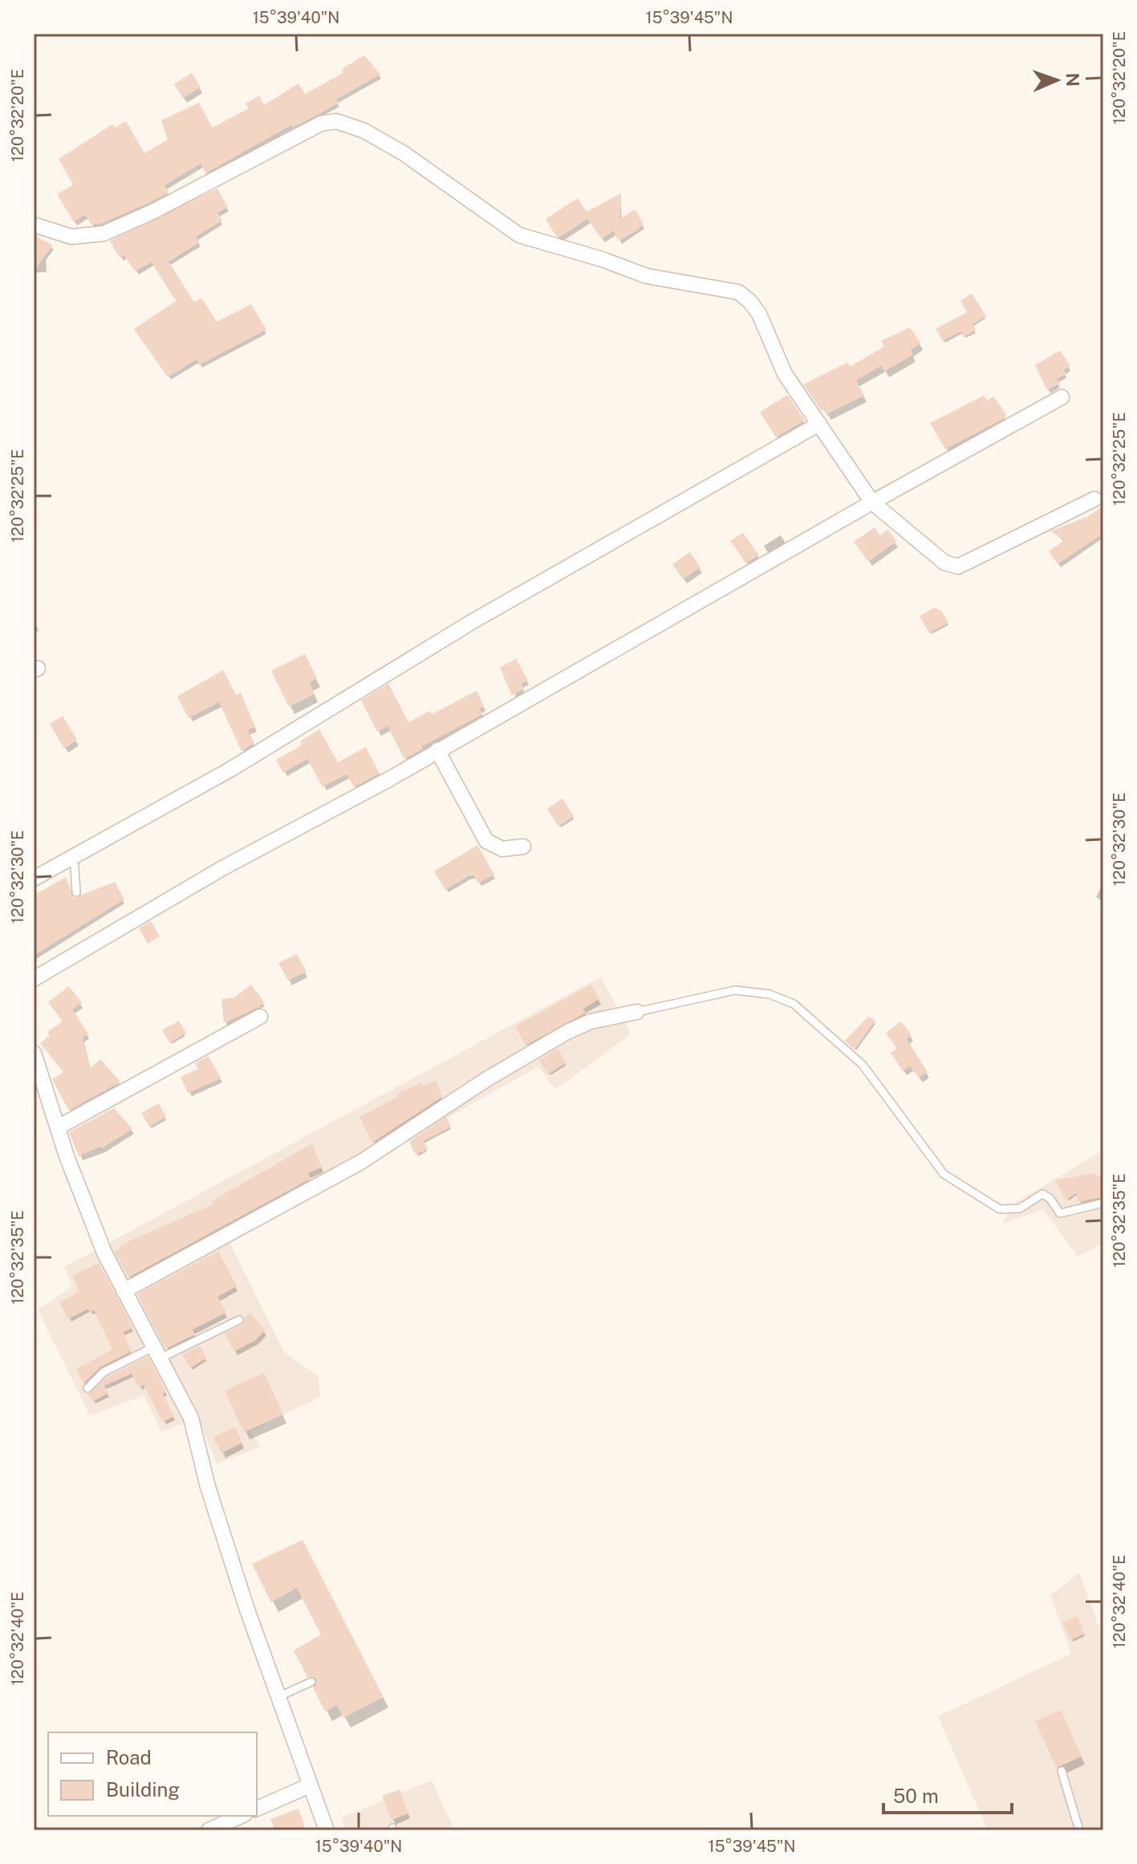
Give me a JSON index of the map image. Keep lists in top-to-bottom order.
{
  "legend": ["Road", "Building"],
  "scale_bar": "50 m",
  "north": "right",
  "coordinates": [
    "15°39'40\"N",
    "15°39'45\"N",
    "120°32'20\"E",
    "120°32'25\"E",
    "120°32'30\"E",
    "120°32'35\"E",
    "120°32'40\"E"
  ]
}
